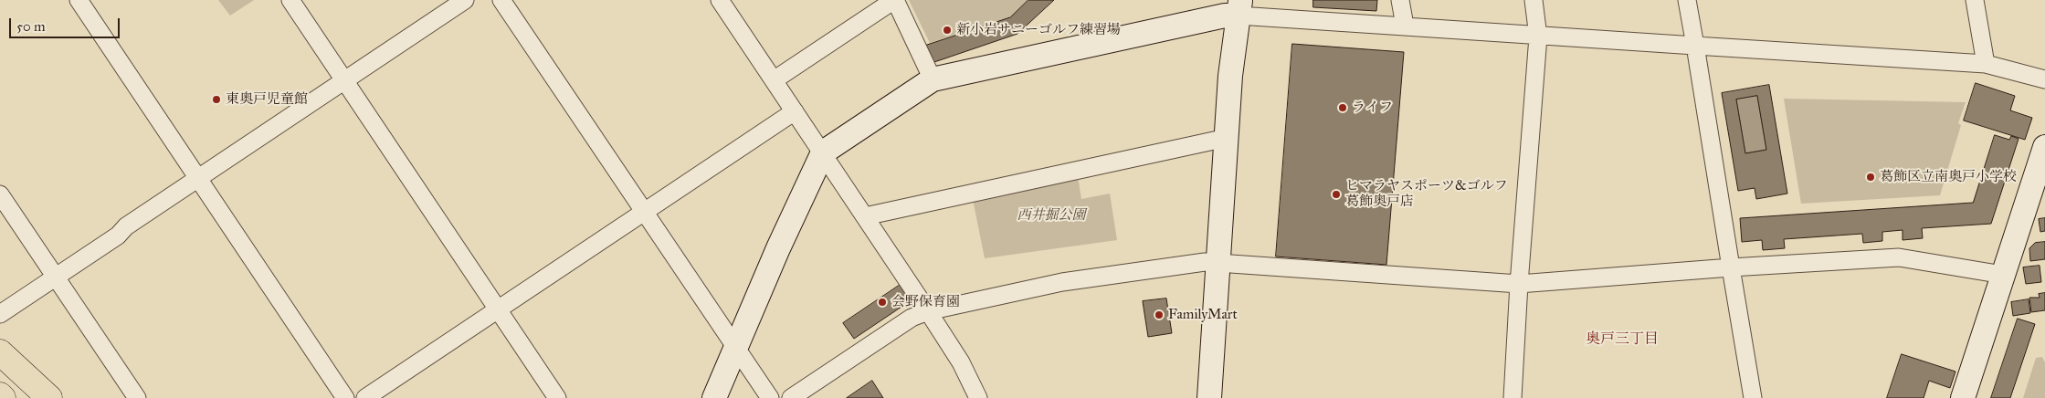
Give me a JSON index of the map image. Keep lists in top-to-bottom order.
{
  "districts": ["奥戸三丁目"],
  "parks": ["西井掘公園"],
  "places": [
    "新小岩サニーゴルフ練習場",
    "東奥戸児童館",
    "ライフ",
    "葛飾区立南奥戸小学校",
    "ヒマラヤスポーツ&ゴルフ 葛飾奥戸店",
    "会野保育園",
    "FamilyMart"
  ],
  "scale_bar": "50 m"
}
